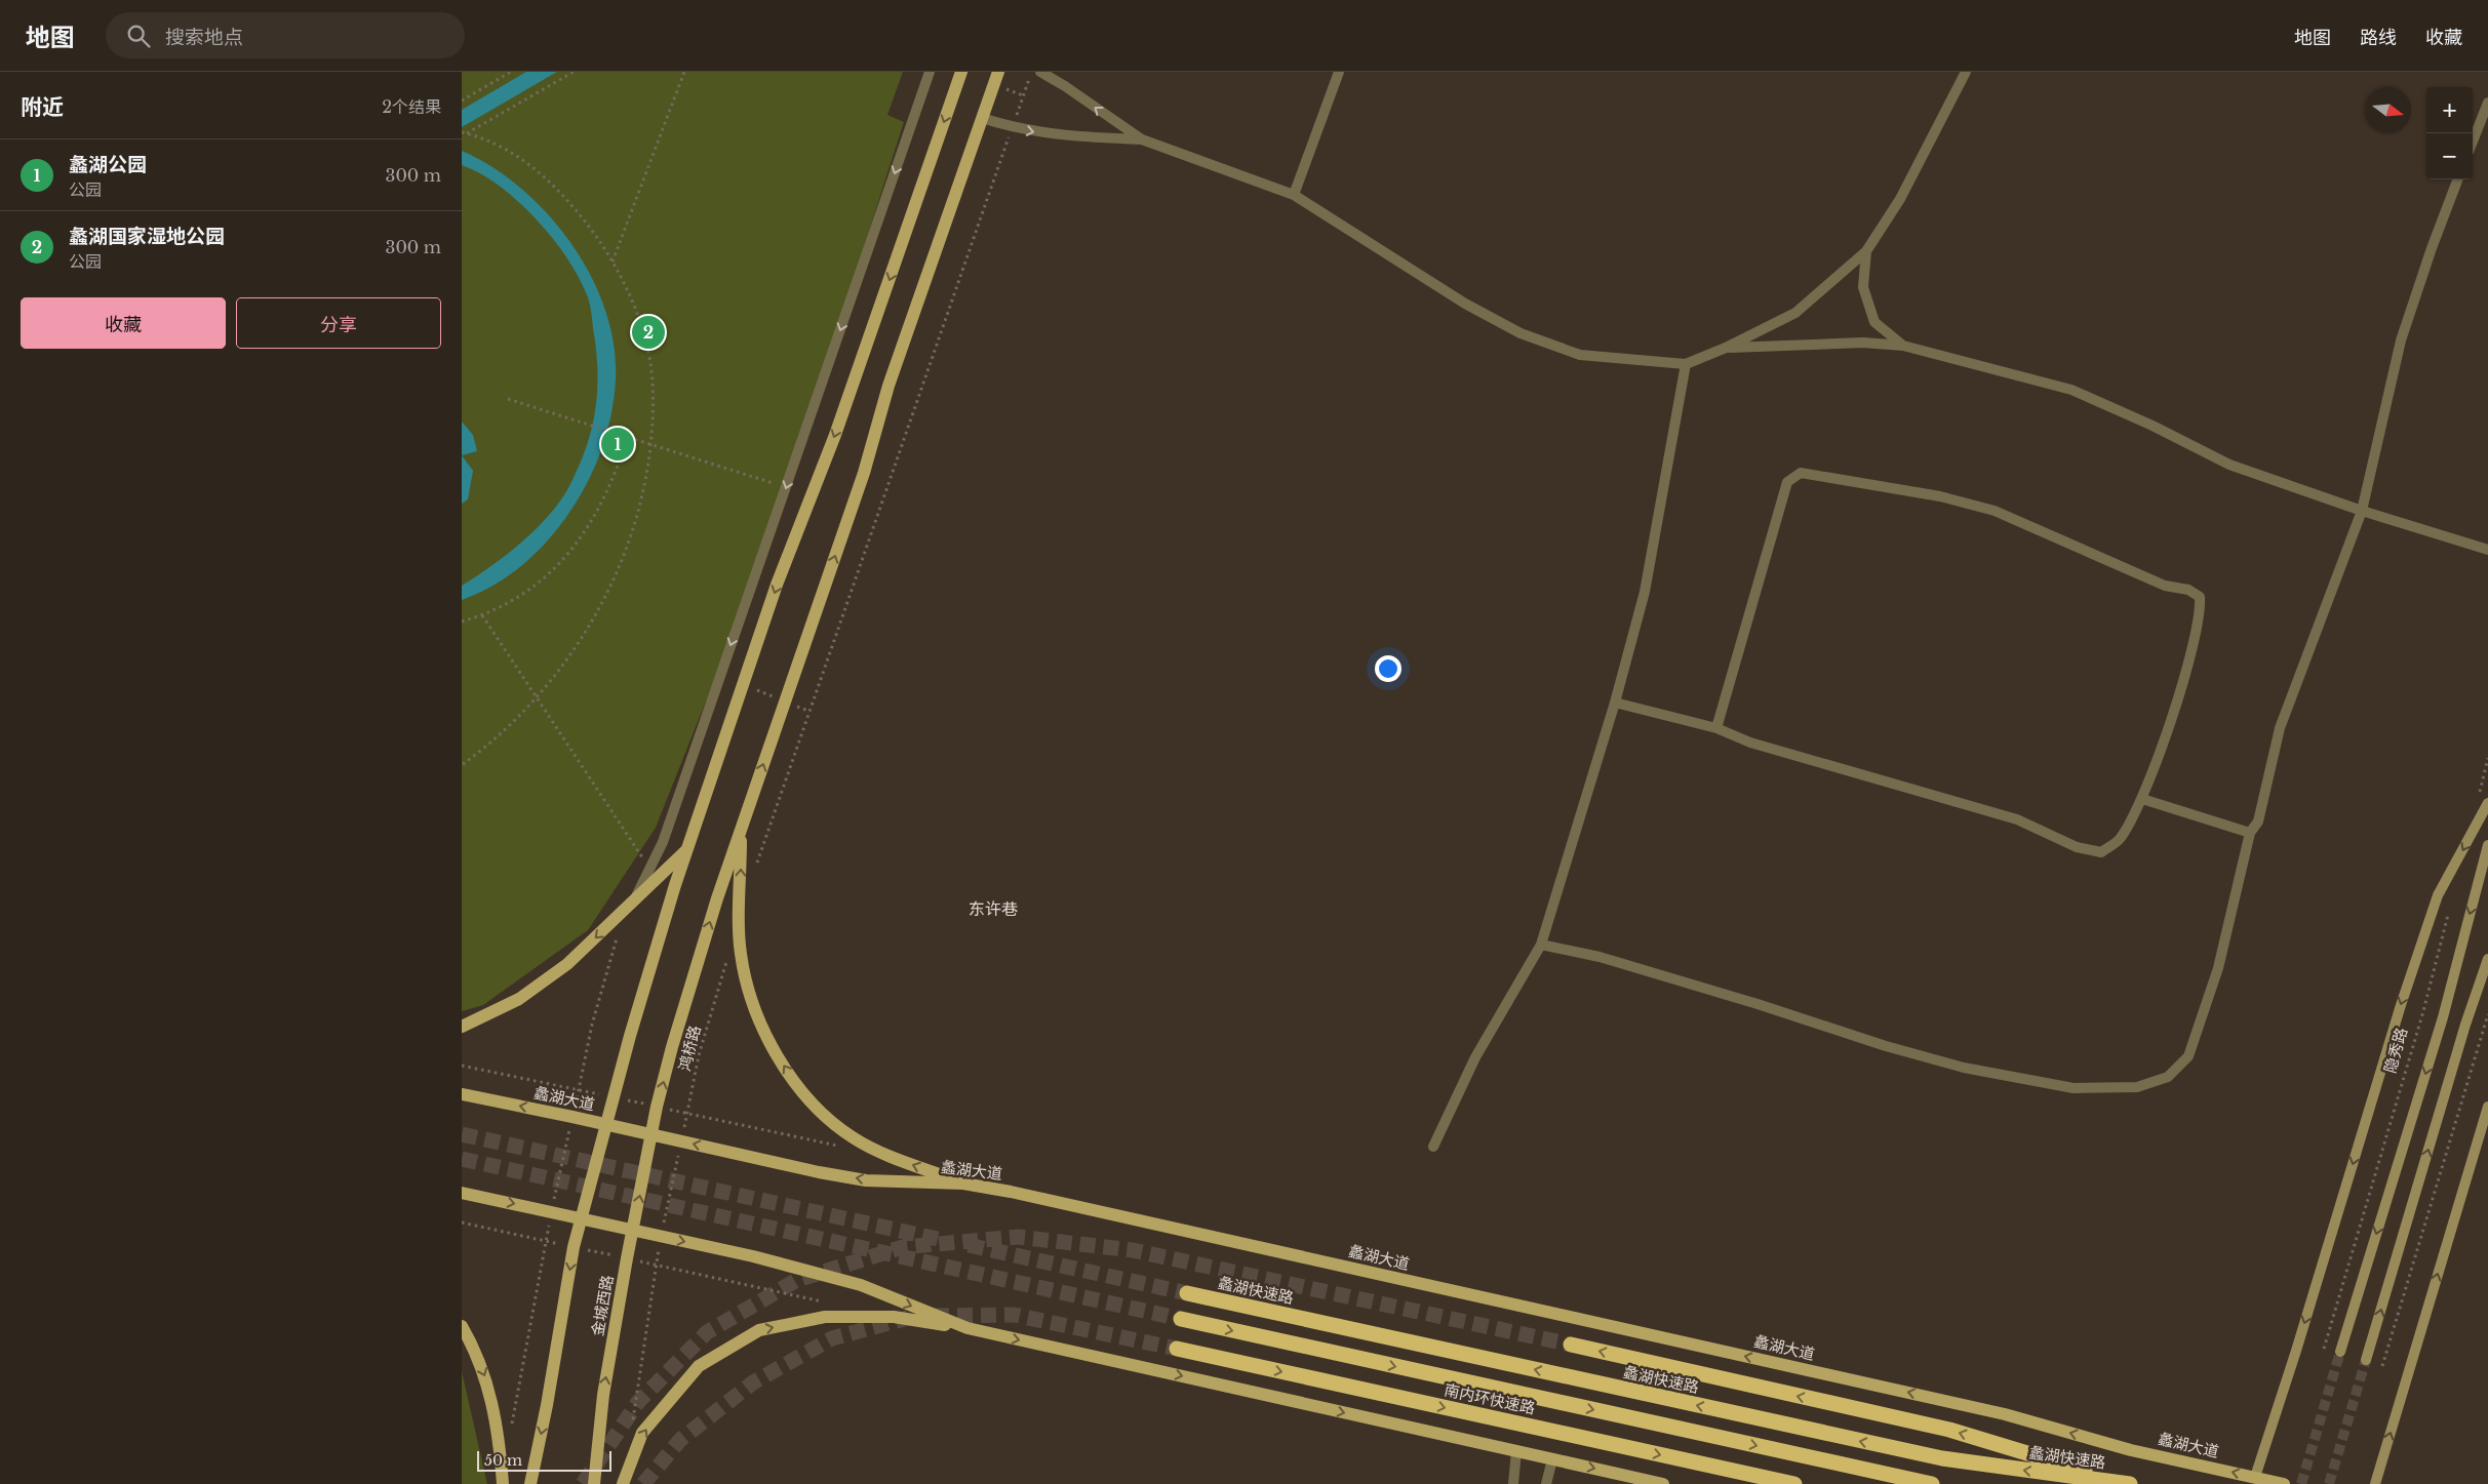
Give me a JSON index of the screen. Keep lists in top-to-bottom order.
{
  "streets": {
    "highway": ["蠡湖快速路", "南内环快速路"],
    "main road": ["蠡湖大道", "金城西路"],
    "path": ["鸿桥路", "隐秀路"]
  },
  "crossings": [
    ["鸿桥路", "蠡湖大道"],
    ["蠡湖大道", "金城西路"]
  ],
  "one_way": ["蠡湖大道"],
  "districts": ["东许巷"],
  "scale_bar": "50 m",
  "north": "right",
  "page": {
    "header": "地图",
    "search": "搜索地点",
    "nav": ["地图", "路线", "收藏"],
    "heading": ["附近", "2个结果"],
    "map_buttons": ["+", "−"],
    "list": [
      {
        "mark": "1",
        "name": "蠡湖公园",
        "note": "公园",
        "value": "300 m"
      },
      {
        "mark": "2",
        "name": "蠡湖国家湿地公园",
        "note": "公园",
        "value": "300 m"
      }
    ],
    "buttons": ["收藏", "分享"],
    "pins": ["2", "1"],
    "scale": "50 m"
  }
}
